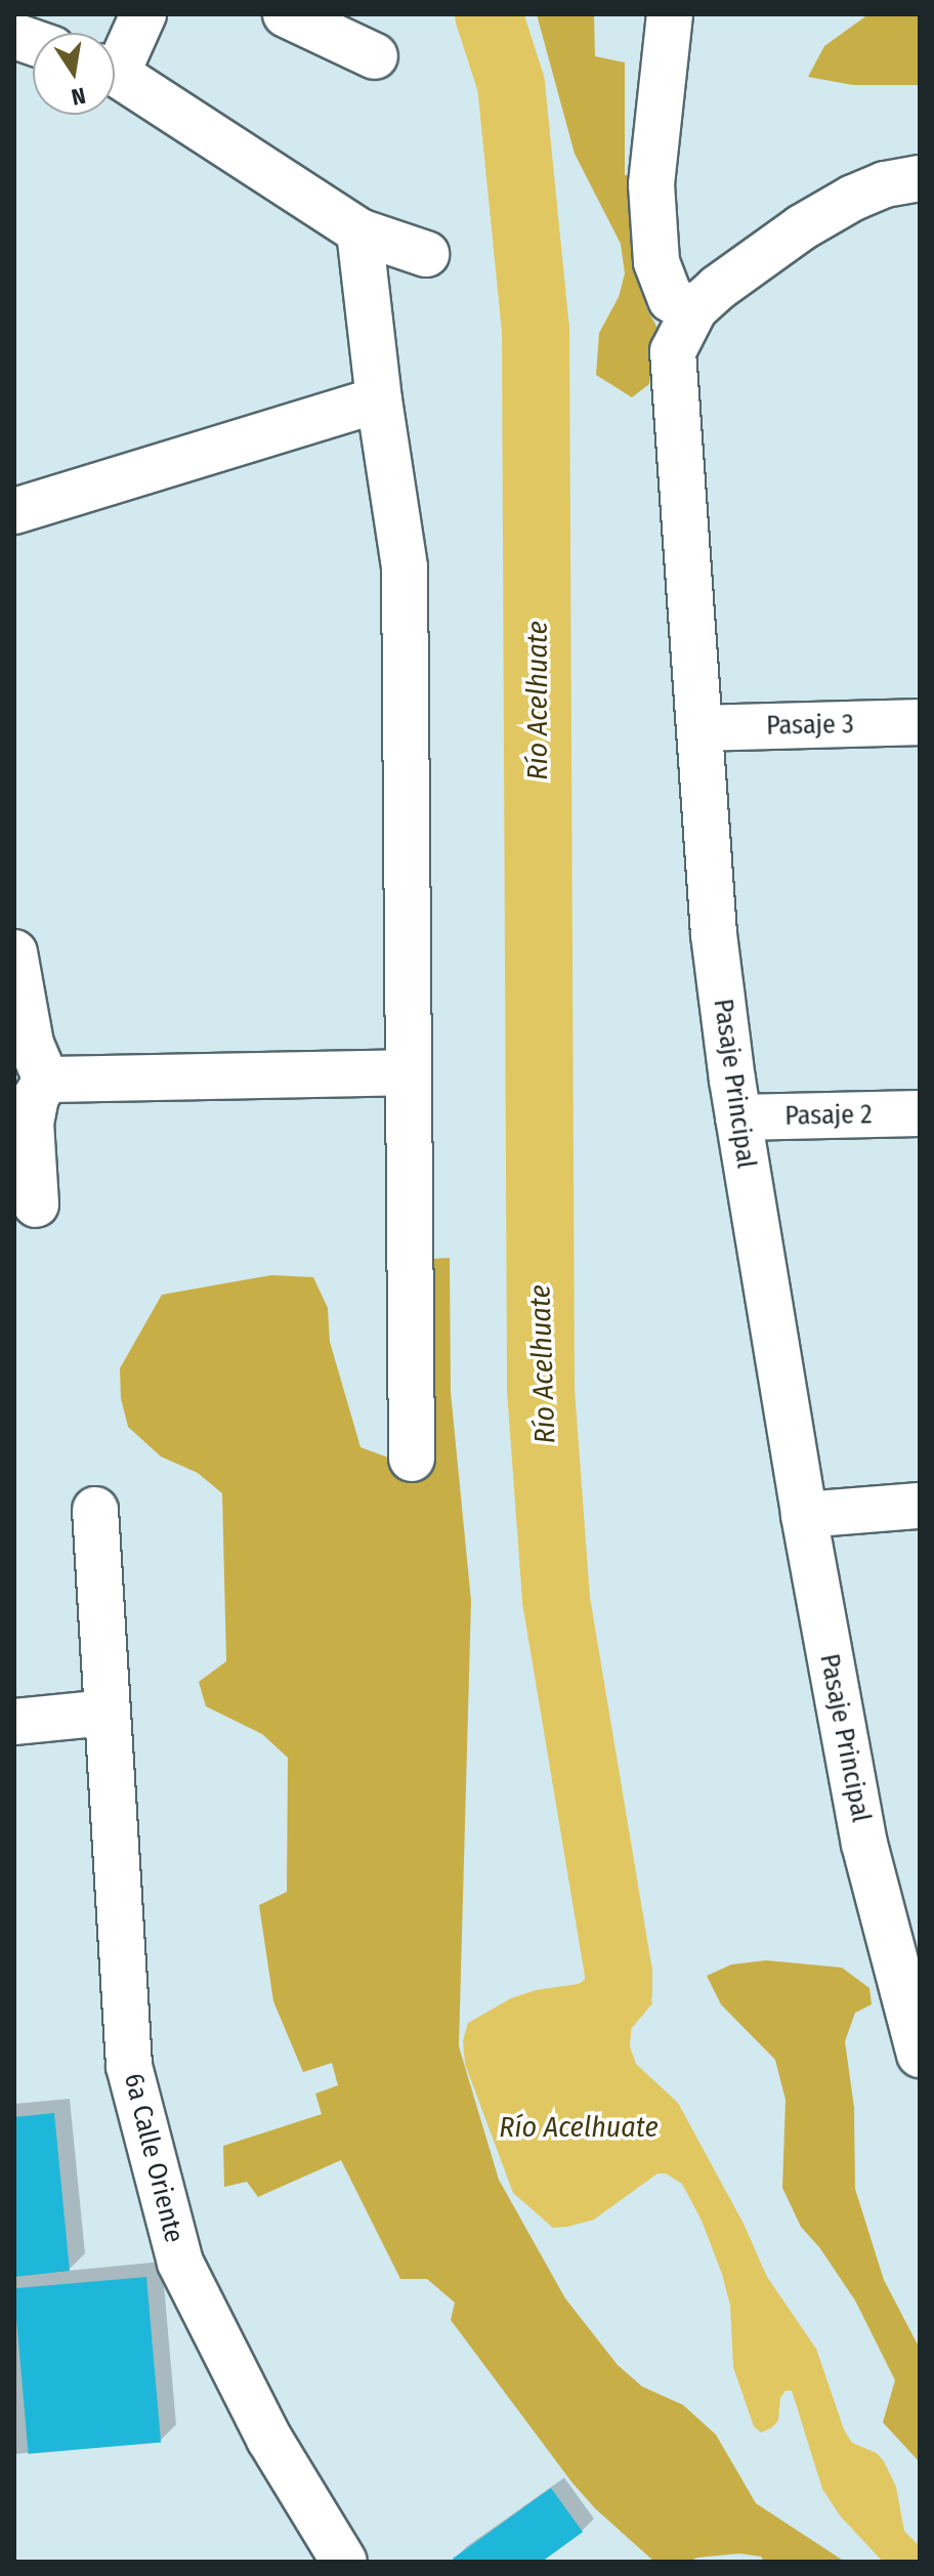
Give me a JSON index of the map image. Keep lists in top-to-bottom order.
{
  "streets": {
    "street": [
      "Pasaje 3",
      "Pasaje Principal",
      "Pasaje 2",
      "6a Calle Oriente"
    ]
  },
  "crossings": [
    ["Pasaje 3", "Pasaje Principal"],
    ["Pasaje Principal", "Pasaje 2"]
  ],
  "water": ["Río Acelhuate"],
  "north": "bottom"
}
